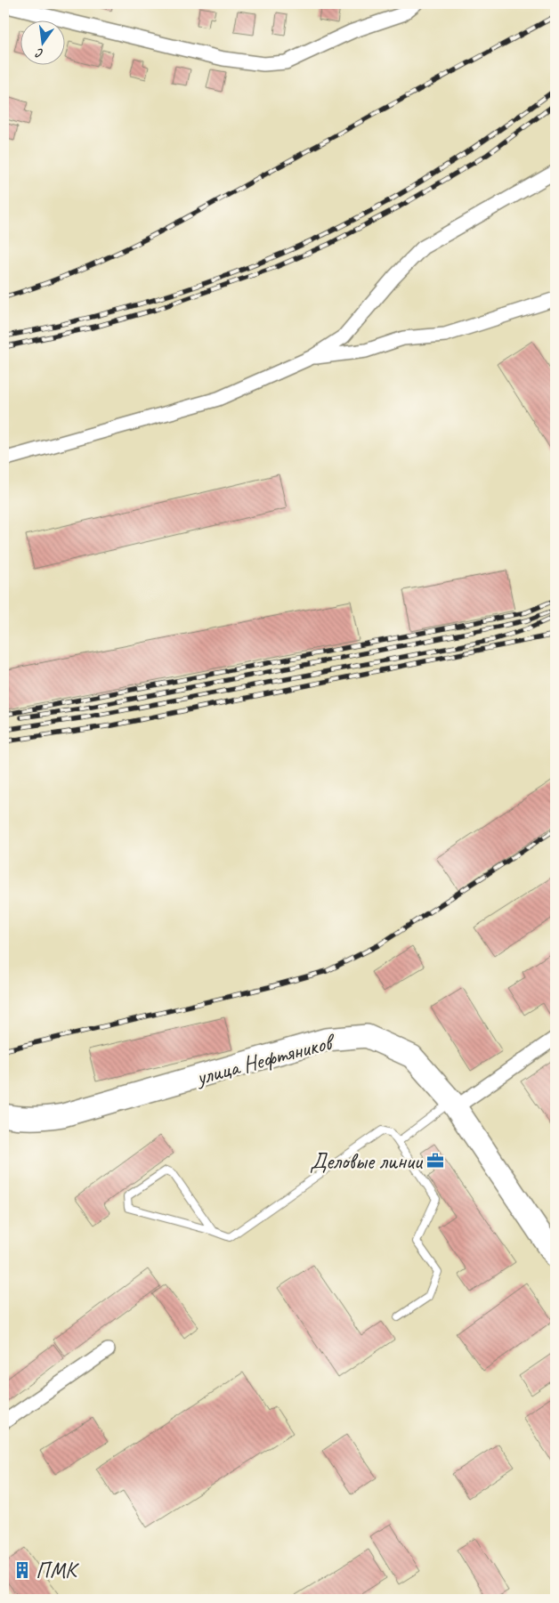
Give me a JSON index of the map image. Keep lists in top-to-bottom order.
{
  "streets": {
    "main road": ["улица Нефтяников"]
  },
  "places": {
    "office": ["Деловые линии"],
    "building": ["ПМК"]
  },
  "north": "bottom"
}
